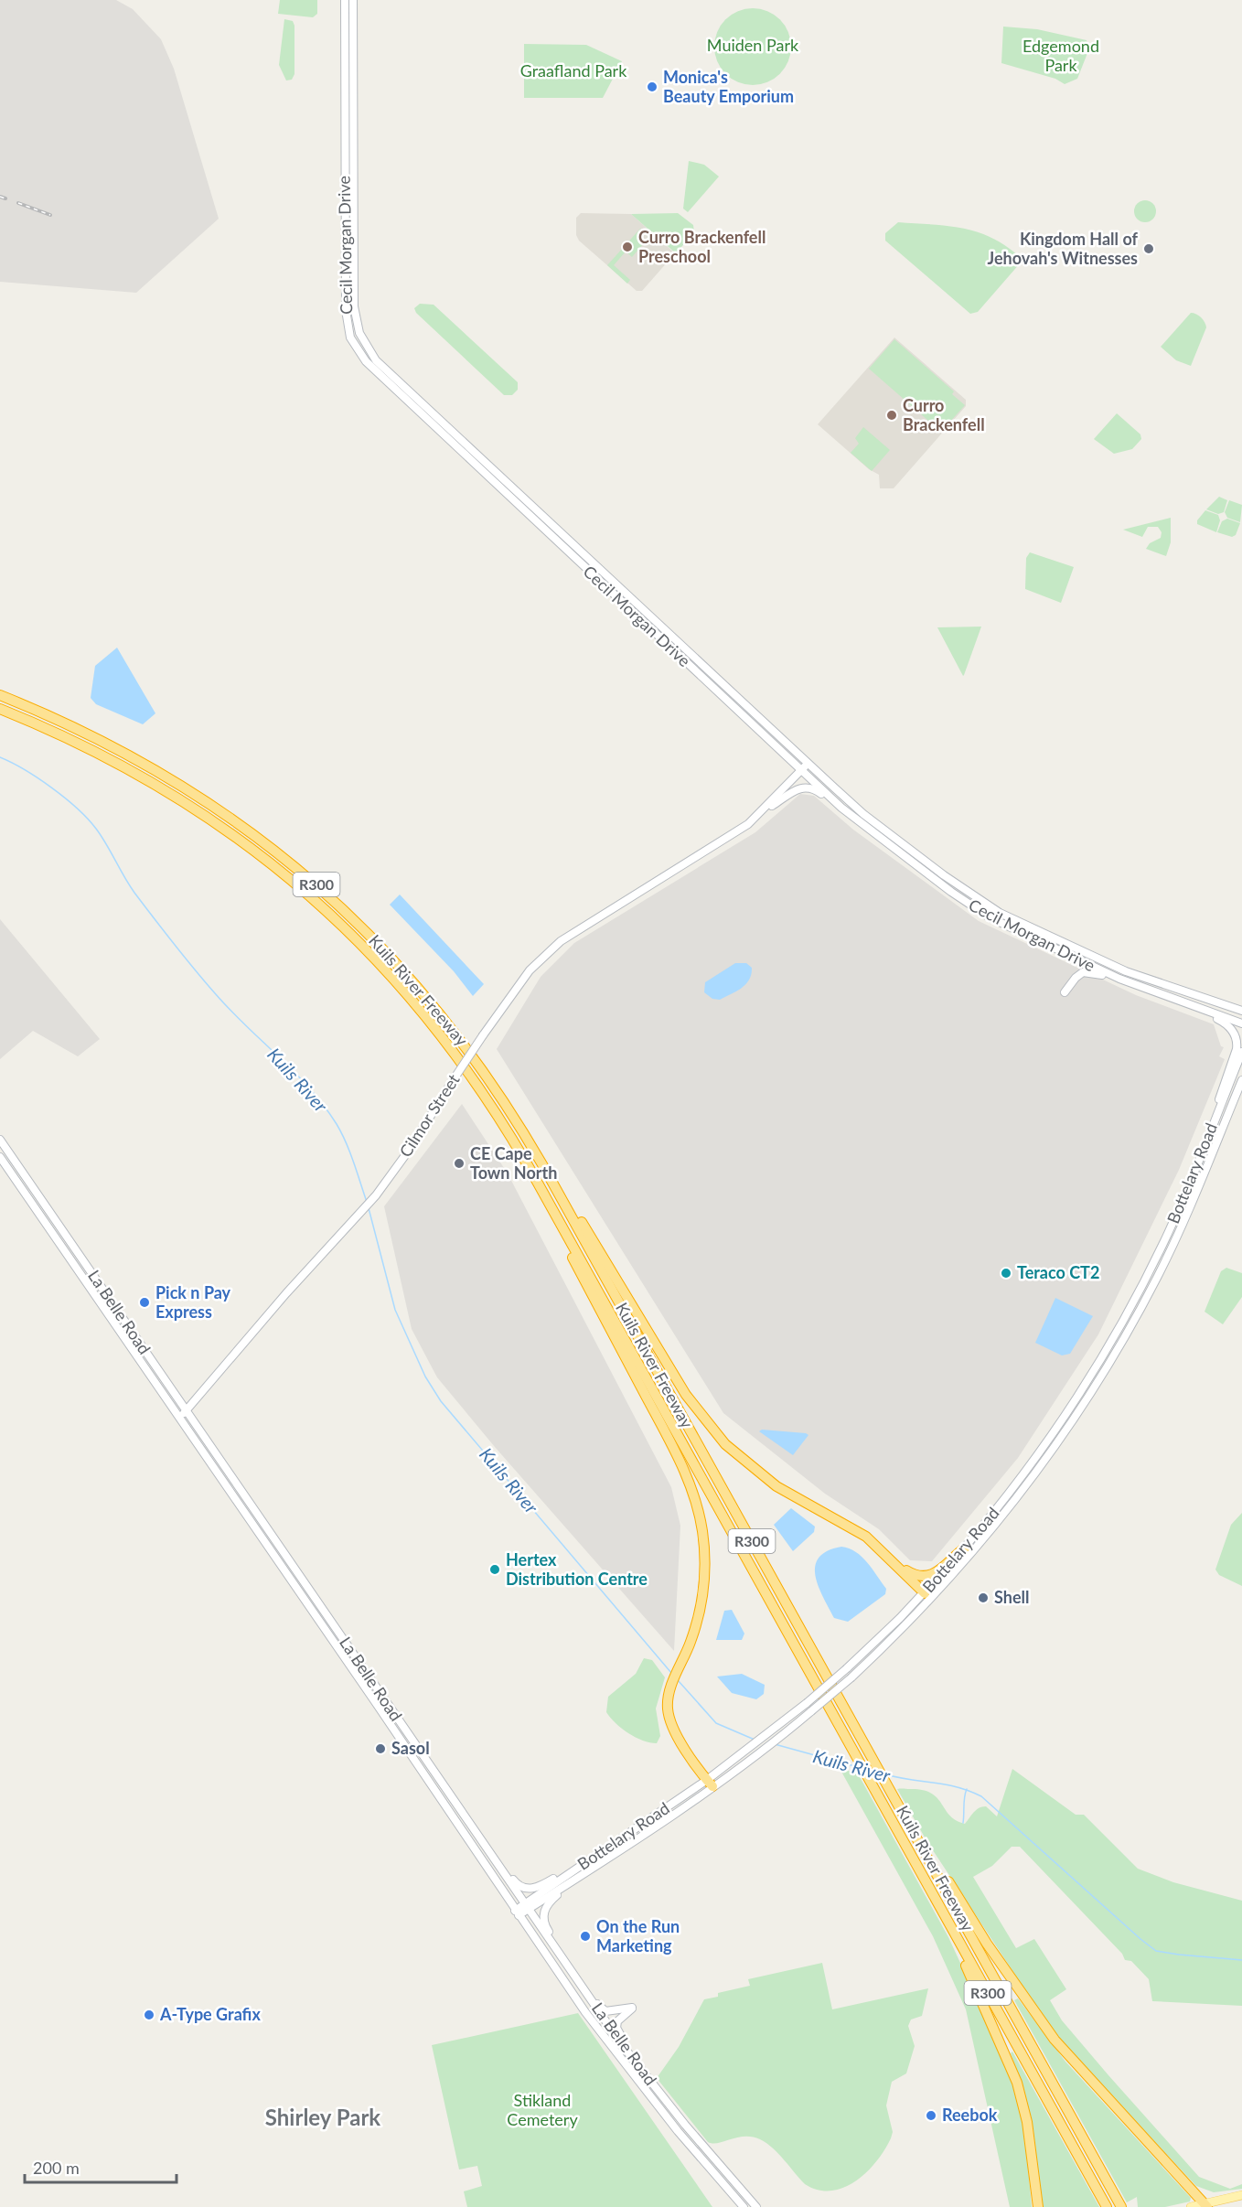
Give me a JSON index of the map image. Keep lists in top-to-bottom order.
{
  "streets": {
    "highway": ["R300", "Kuils River Freeway"],
    "main road": [
      "Cecil Morgan Drive",
      "Cilmor Street",
      "Bottelary Road",
      "La Belle Road"
    ]
  },
  "crossings": [
    ["Cecil Morgan Drive", "Cilmor Street"],
    ["Cilmor Street", "La Belle Road"],
    ["Bottelary Road", "La Belle Road"]
  ],
  "districts": ["Shirley Park"],
  "water": ["Kuils River"],
  "parks": [
    "Muiden Park",
    "Edgemond Park",
    "Graafland Park",
    "Stikland Cemetery"
  ],
  "places": [
    "Monica's Beauty Emporium",
    "Curro Brackenfell Preschool",
    "Kingdom Hall of Jehovah's Witnesses",
    "Curro Brackenfell",
    "CE Cape Town North",
    "Teraco CT2",
    "Pick n Pay Express",
    "Hertex Distribution Centre",
    "Shell",
    "Sasol",
    "On the Run Marketing",
    "A-Type Grafix",
    "Reebok"
  ],
  "scale_bar": "200 m"
}
